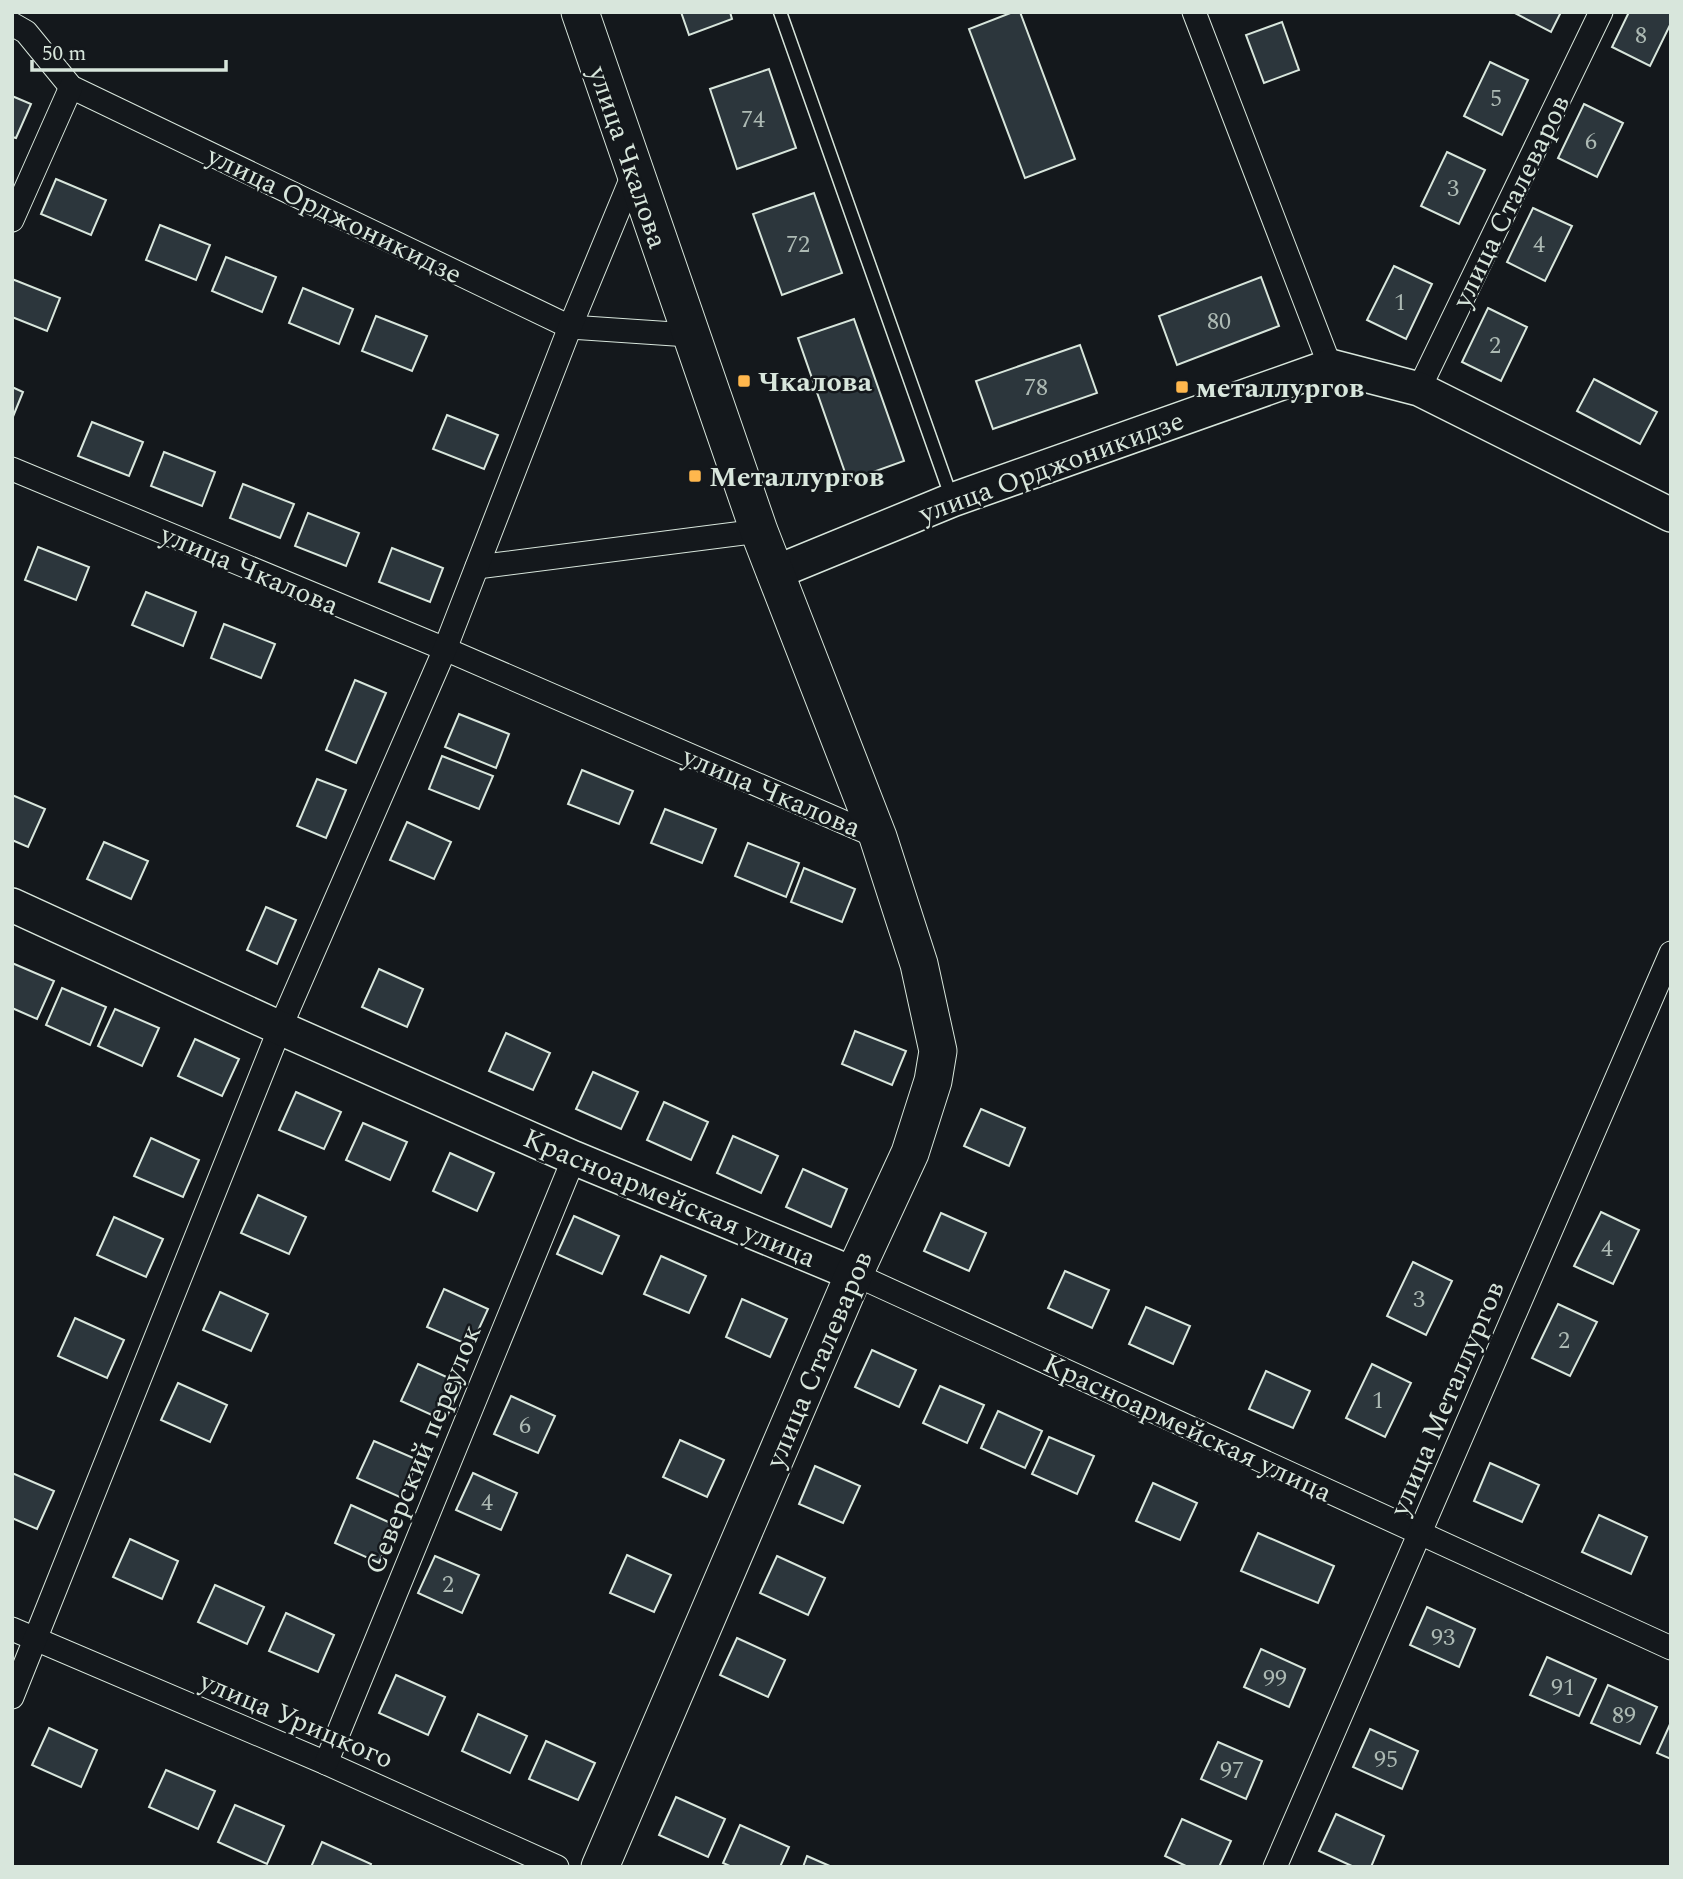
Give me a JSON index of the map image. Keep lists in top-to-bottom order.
{
  "streets": {
    "main road": [
      "улица Чкалова",
      "улица Сталеваров",
      "улица Орджоникидзе",
      "Красноармейская улица"
    ],
    "street": ["улица Металлургов", "Северский переулок", "улица Урицкого"]
  },
  "crossings": [
    ["улица Чкалова", "улица Сталеваров"],
    ["улица Чкалова", "улица Орджоникидзе"],
    ["улица Сталеваров", "Красноармейская улица"],
    ["Красноармейская улица", "улица Металлургов"],
    ["Красноармейская улица", "Северский переулок"],
    ["Северский переулок", "улица Урицкого"]
  ],
  "places": {
    "transit": ["Чкалова", "металлургов", "Металлургов"]
  },
  "house_numbers": [
    "8",
    "5",
    "74",
    "6",
    "3",
    "72",
    "4",
    "1",
    "80",
    "2",
    "78",
    "4",
    "3",
    "2",
    "1",
    "6",
    "4",
    "2",
    "93",
    "99",
    "91",
    "89",
    "95",
    "97"
  ],
  "scale_bar": "50 m"
}
